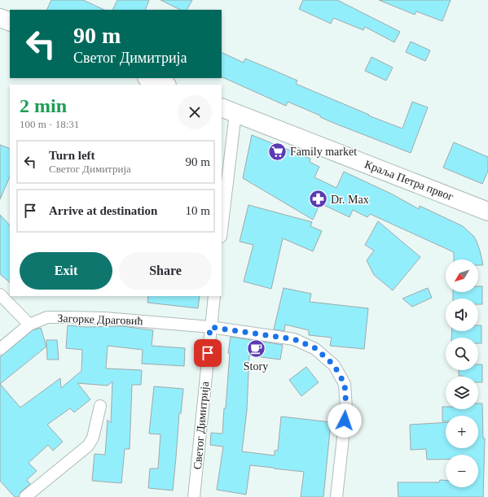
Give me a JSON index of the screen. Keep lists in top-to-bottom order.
{
  "streets": {
    "main road": ["Краља Петра првог"],
    "street": ["Загорке Драговић", "Светог Димитрија"]
  },
  "crossings": [
    ["Загорке Драговић", "Светог Димитрија"]
  ],
  "places": {
    "supermarket": ["Family market"],
    "pharmacy": ["Dr. Max"],
    "cafe": ["Story"]
  },
  "north": "bottom left",
  "page": {
    "turn": ["90 m", "Светог Димитрија"],
    "heading": ["2 min", "100 m · 18:31"],
    "list": [
      {
        "name": "Turn left",
        "note": "Светог Димитрија",
        "value": "90 m"
      },
      {
        "name": "Arrive at destination",
        "value": "10 m"
      }
    ],
    "buttons": ["Exit", "Share"],
    "map_buttons": ["+", "−"]
  }
}
